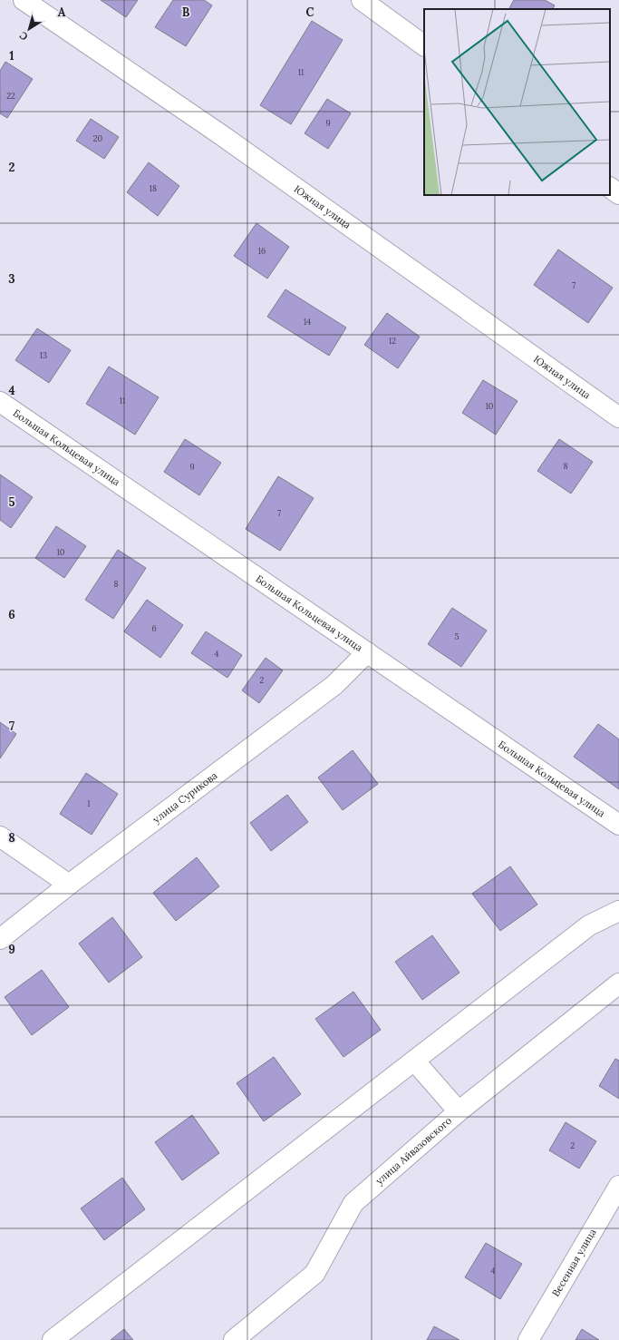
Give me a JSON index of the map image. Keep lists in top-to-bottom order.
{
  "streets": {
    "street": [
      "Южная улица",
      "Большая Кольцевая улица",
      "улица Сурикова",
      "улица Айвазовского",
      "Весенная улица"
    ]
  },
  "crossings": [
    ["Большая Кольцевая улица", "улица Сурикова"]
  ],
  "house_numbers": [
    "11",
    "22",
    "9",
    "20",
    "18",
    "16",
    "7",
    "14",
    "12",
    "13",
    "11",
    "10",
    "8",
    "9",
    "7",
    "10",
    "8",
    "6",
    "5",
    "4",
    "2",
    "1",
    "2",
    "4"
  ],
  "north": "bottom left",
  "grid": {
    "columns": ["A", "B", "C"],
    "rows": [
      "1",
      "2",
      "3",
      "4",
      "5",
      "6",
      "7",
      "8",
      "9"
    ]
  }
}
